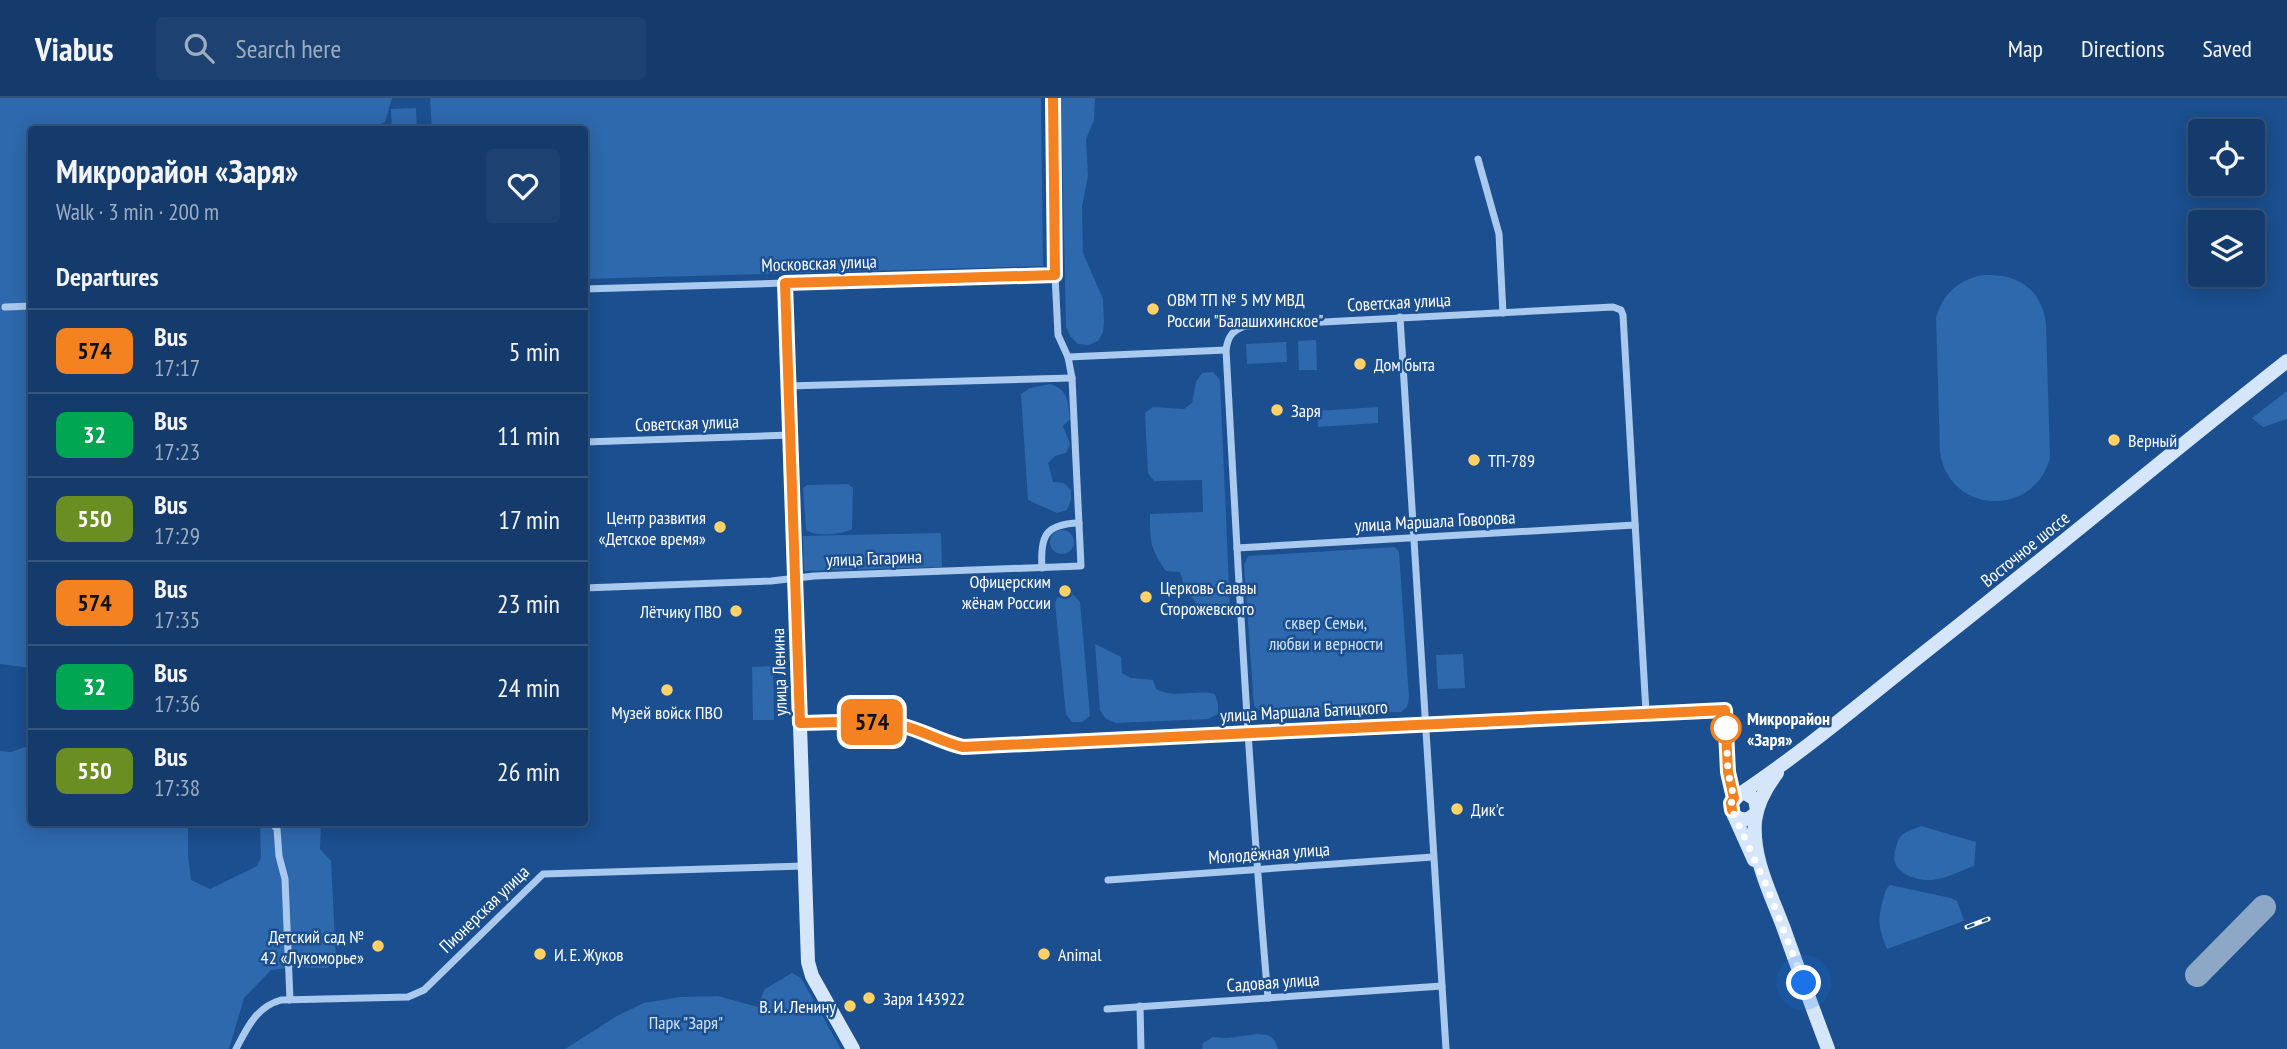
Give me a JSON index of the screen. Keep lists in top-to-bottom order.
{
  "streets": {
    "street": [
      "Московская улица",
      "Советская улица",
      "улица Маршала Говорова",
      "Восточное шоссе",
      "улица Гагарина",
      "улица Ленина",
      "улица Маршала Батицкого",
      "Молодёжная улица",
      "Пионерская улица",
      "Садовая улица"
    ]
  },
  "crossings": [
    ["Московская улица", "улица Ленина"],
    ["Советская улица", "улица Маршала Говорова"],
    ["Советская улица", "улица Ленина"],
    ["Восточное шоссе", "улица Маршала Батицкого"],
    ["улица Гагарина", "улица Ленина"],
    ["улица Ленина", "улица Маршала Батицкого"],
    ["улица Ленина", "Пионерская улица"]
  ],
  "parks": ["сквер Семьи, любви и верности", "Парк \"Заря\""],
  "places": [
    "ОВМ ТП № 5 МУ МВД России \"Балашихинское\"",
    "Дом быта",
    "Заря",
    "Верный",
    "ТП-789",
    "Центр развития «Детское время»",
    "Офицерским жёнам России",
    "Церковь Саввы Сторожевского",
    "Лётчику ПВО",
    "Музей войск ПВО",
    "Микрорайон «Заря»",
    "Дик'с",
    "Детский сад № 42 «Лукоморье»",
    "И. Е. Жуков",
    "Animal",
    "Заря 143922",
    "В. И. Ленину"
  ],
  "lines": ["bus line 574"],
  "page": {
    "header": "Viabus",
    "search": "Search here",
    "nav": ["Map", "Directions", "Saved"],
    "on_map": "574",
    "heading": [
      ["Микрорайон «Заря»", "Walk · 3 min · 200 m"],
      "Departures"
    ],
    "list": [
      {
        "mark": "574",
        "name": "Bus",
        "note": "17:17",
        "value": "5 min"
      },
      {
        "mark": "32",
        "name": "Bus",
        "note": "17:23",
        "value": "11 min"
      },
      {
        "mark": "550",
        "name": "Bus",
        "note": "17:29",
        "value": "17 min"
      },
      {
        "mark": "574",
        "name": "Bus",
        "note": "17:35",
        "value": "23 min"
      },
      {
        "mark": "32",
        "name": "Bus",
        "note": "17:36",
        "value": "24 min"
      },
      {
        "mark": "550",
        "name": "Bus",
        "note": "17:38",
        "value": "26 min"
      }
    ]
  }
}
